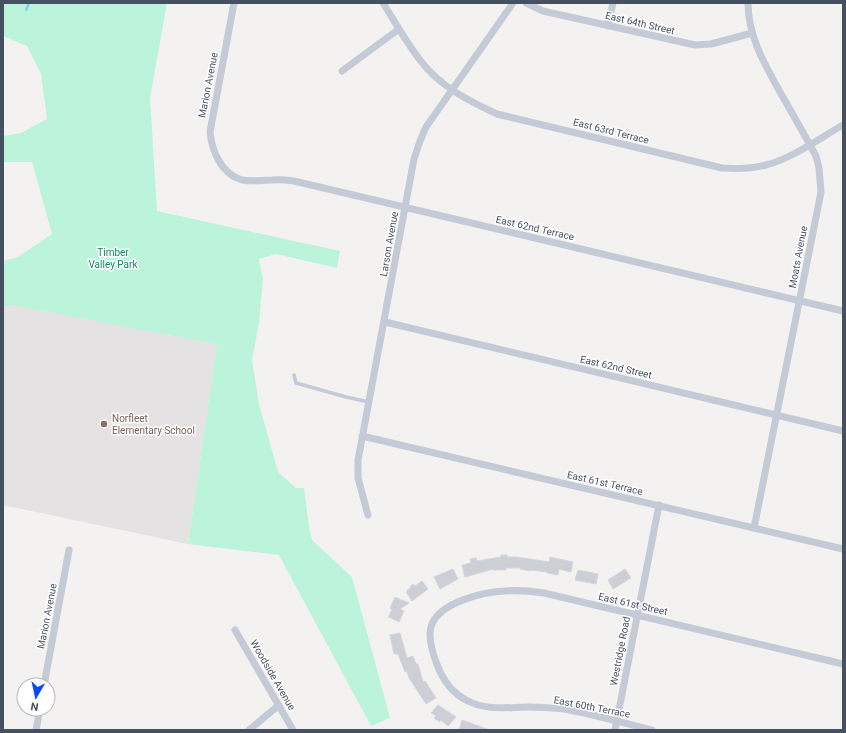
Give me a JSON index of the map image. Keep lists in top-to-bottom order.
{
  "streets": {
    "street": [
      "East 64th Street",
      "Marion Avenue",
      "East 63rd Terrace",
      "East 62nd Terrace",
      "Larson Avenue",
      "Moats Avenue",
      "East 62nd Street",
      "East 61st Terrace",
      "East 61st Street",
      "Westridge Road",
      "Woodside Avenue",
      "East 60th Terrace"
    ]
  },
  "crossings": [
    ["East 64th Street", "Moats Avenue"],
    ["Marion Avenue", "East 62nd Terrace"],
    ["East 63rd Terrace", "Larson Avenue"],
    ["East 63rd Terrace", "Moats Avenue"],
    ["East 62nd Terrace", "Larson Avenue"],
    ["East 62nd Terrace", "Moats Avenue"],
    ["Larson Avenue", "East 62nd Street"],
    ["Larson Avenue", "East 61st Terrace"],
    ["Moats Avenue", "East 62nd Street"],
    ["Moats Avenue", "East 61st Terrace"],
    ["East 61st Terrace", "Westridge Road"],
    ["East 61st Street", "Westridge Road"],
    ["East 61st Street", "East 60th Terrace"],
    ["Westridge Road", "East 60th Terrace"]
  ],
  "parks": ["Timber Valley Park"],
  "places": ["Norfleet Elementary School"],
  "north": "bottom"
}
